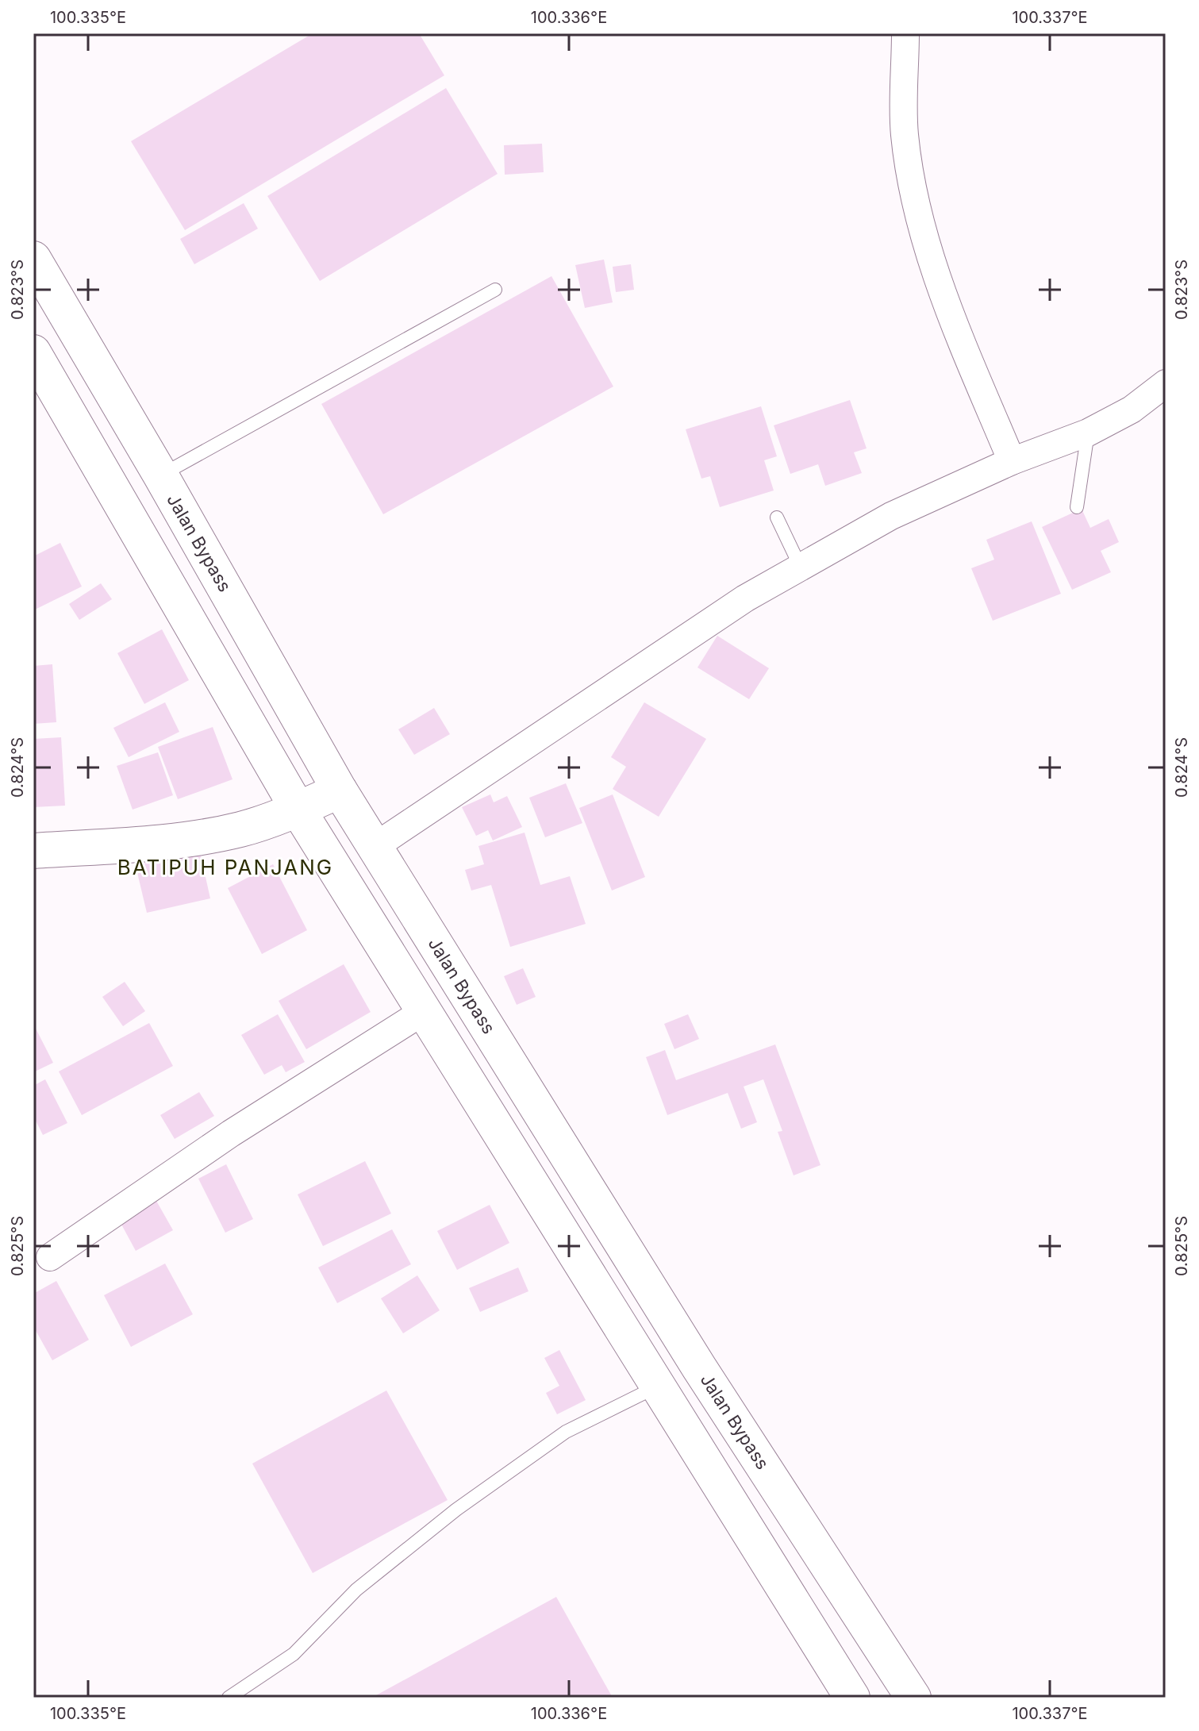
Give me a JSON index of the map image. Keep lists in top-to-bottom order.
{
  "streets": {
    "main road": ["Jalan Bypass"]
  },
  "districts": ["BATIPUH PANJANG"],
  "coordinates": [
    "100.335°E",
    "100.336°E",
    "100.337°E",
    "0.823°S",
    "0.824°S",
    "0.825°S"
  ]
}
